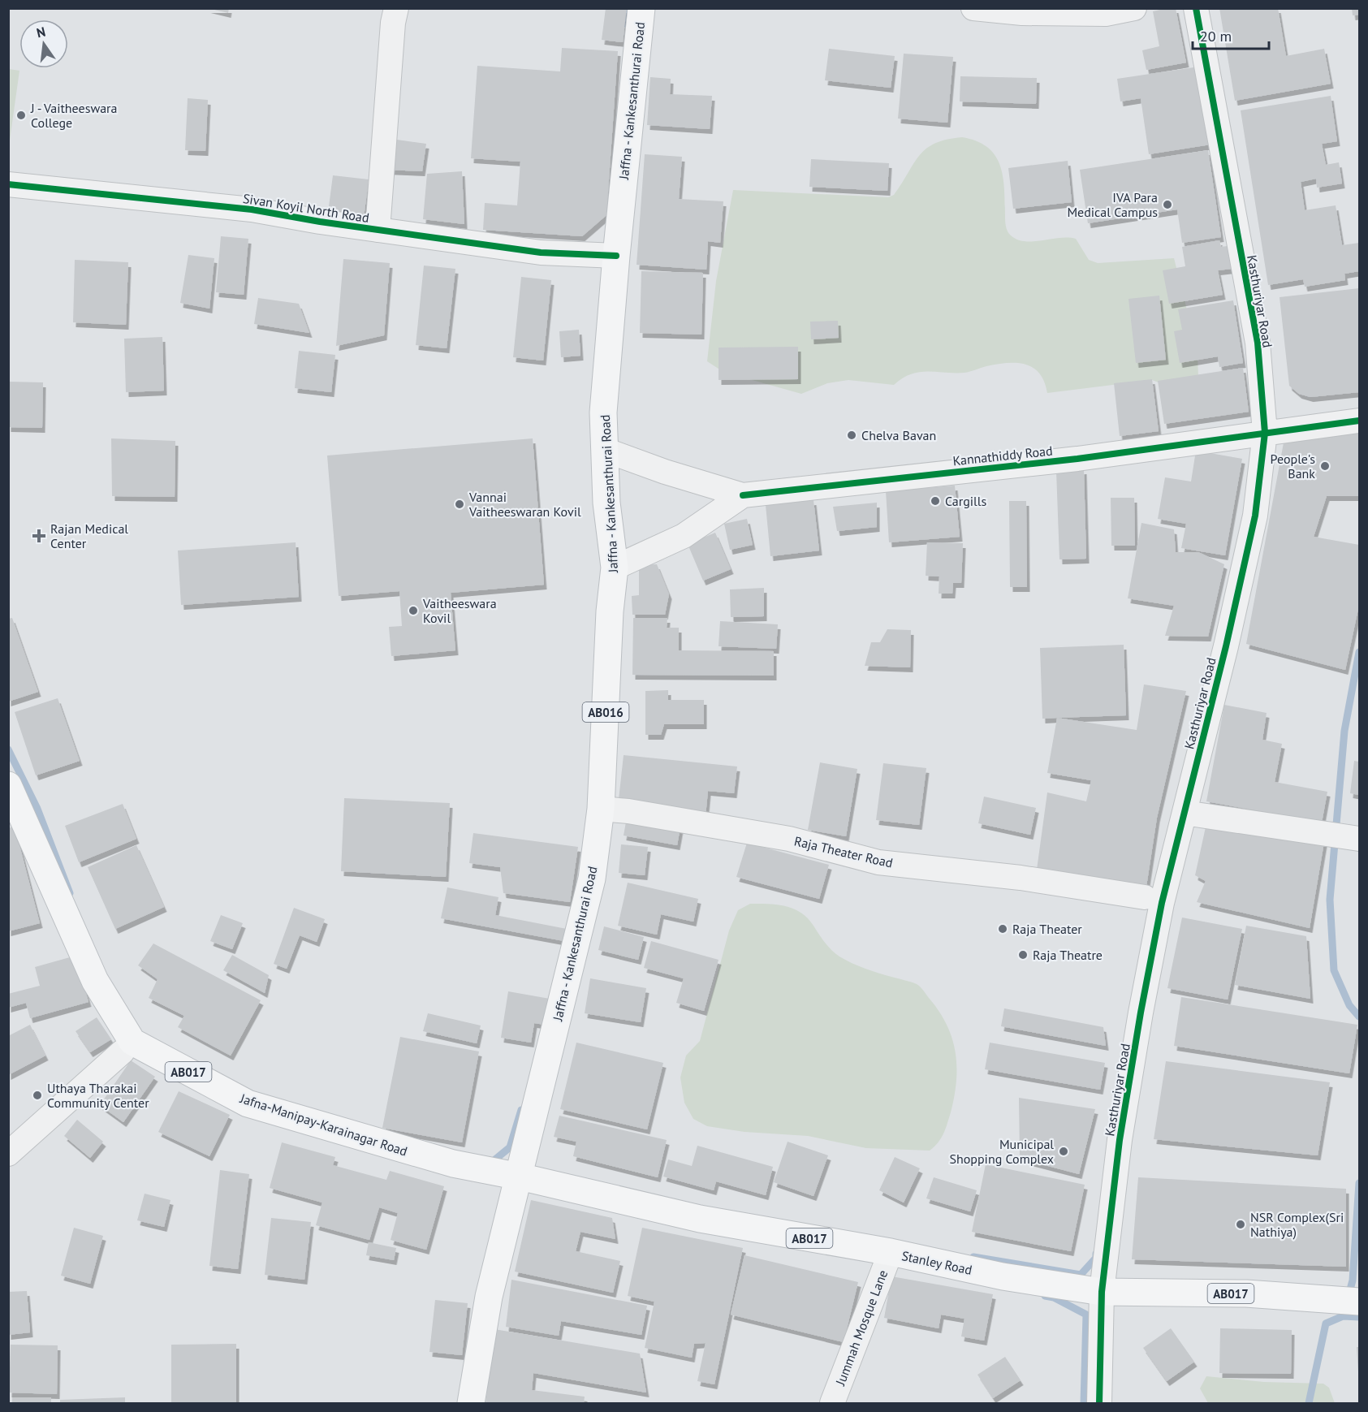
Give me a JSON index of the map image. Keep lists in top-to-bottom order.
{
  "streets": {
    "main road": [
      "Jaffna - Kankesanthurai Road",
      "AB016",
      "AB017",
      "Jafna-Manipay-Karainagar Road",
      "Stanley Road"
    ],
    "street": [
      "Sivan Koyil North Road",
      "Kasthuriyar Road",
      "Kannathiddy Road",
      "Raja Theater Road",
      "Jummah Mosque Lane"
    ]
  },
  "crossings": [
    ["Jaffna - Kankesanthurai Road", "Sivan Koyil North Road"],
    ["Jaffna - Kankesanthurai Road", "Raja Theater Road"],
    ["Jaffna - Kankesanthurai Road", "Jafna-Manipay-Karainagar Road"],
    ["Jaffna - Kankesanthurai Road", "Stanley Road"],
    ["Kasthuriyar Road", "Kannathiddy Road"],
    ["Kasthuriyar Road", "Stanley Road"],
    ["Jafna-Manipay-Karainagar Road", "Stanley Road"],
    ["Stanley Road", "Jummah Mosque Lane"]
  ],
  "places": {
    "other": [
      "J - Vaitheeswara College",
      "IVA Para Medical Campus",
      "Chelva Bavan",
      "People's Bank",
      "Cargills",
      "Vannai Vaitheeswaran Kovil",
      "Vaitheeswara Kovil",
      "Raja Theater",
      "Raja Theatre",
      "Uthaya Tharakai Community Center",
      "Municipal Shopping Complex",
      "NSR Complex(Sri Nathiya)"
    ],
    "health": ["Rajan Medical Center"]
  },
  "scale_bar": "20 m",
  "north": "top"
}
